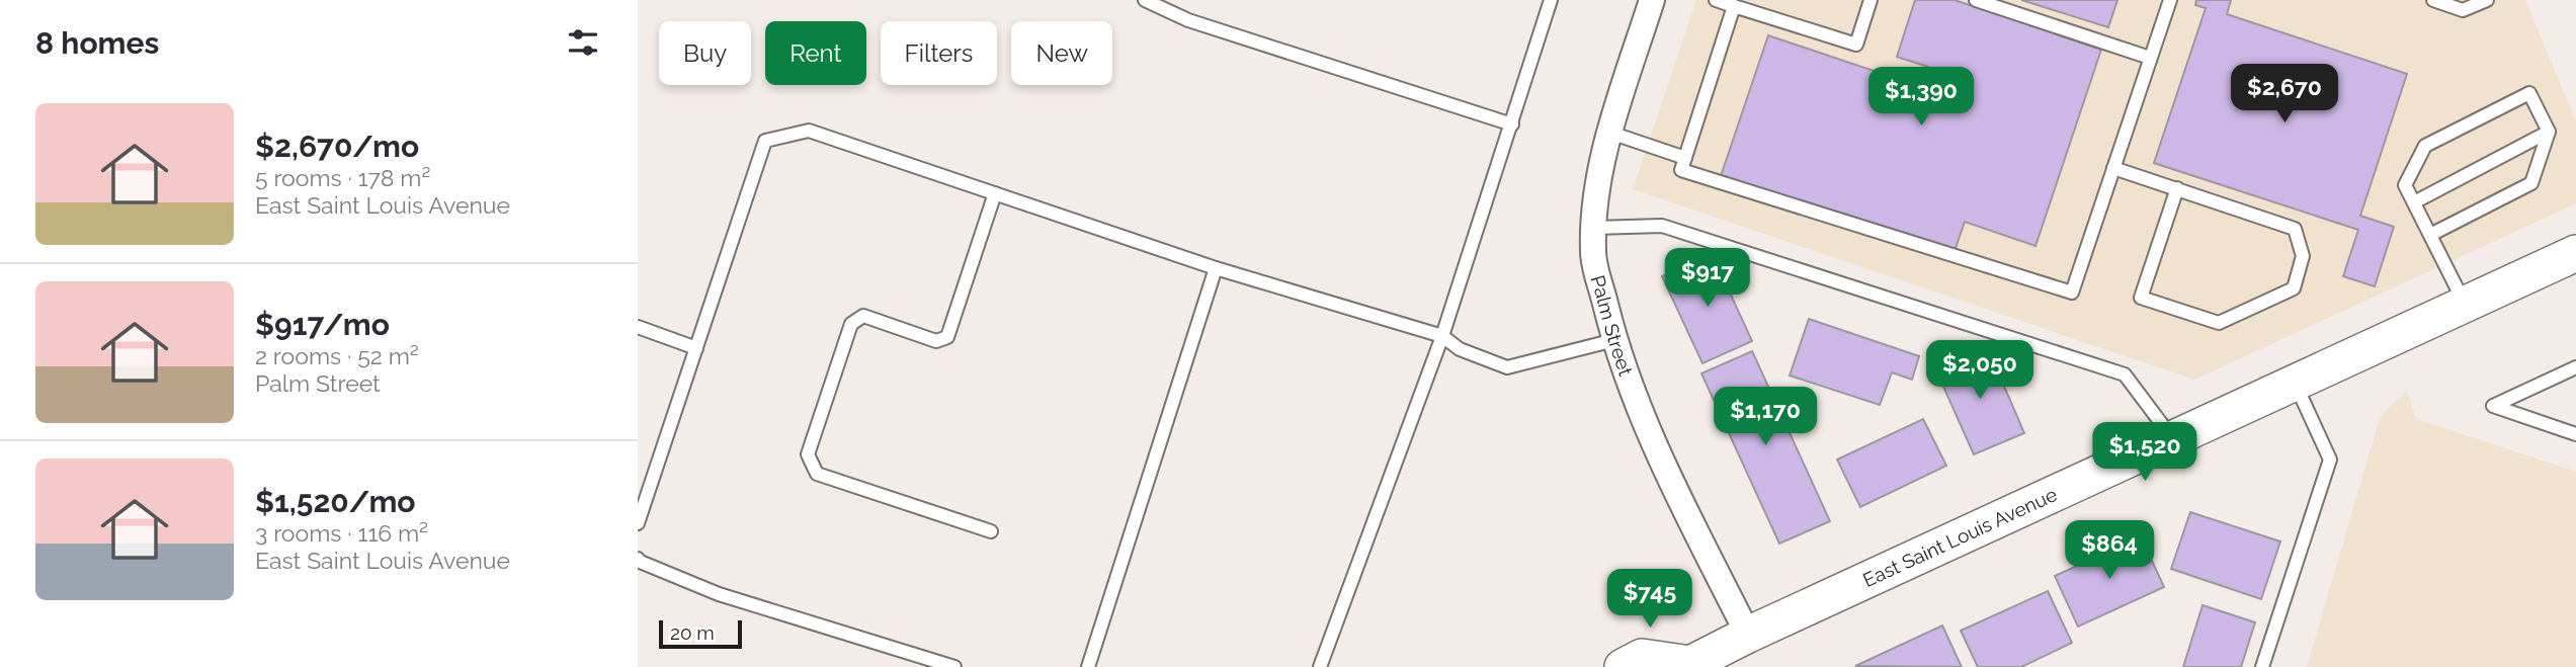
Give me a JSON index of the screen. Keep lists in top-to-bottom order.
{
  "streets": {
    "main road": ["East Saint Louis Avenue"],
    "street": ["Palm Street"]
  },
  "crossings": [
    ["Palm Street", "East Saint Louis Avenue"]
  ],
  "scale_bar": "20 m",
  "page": {
    "heading": "8 homes",
    "chip": [
      "Buy",
      "Rent",
      "Filters",
      "New"
    ],
    "price": [
      "$2,670",
      "$1,390",
      "$917",
      "$2,050",
      "$1,170",
      "$1,520",
      "$864",
      "$745"
    ],
    "list": [
      {
        "name": "$2,670/mo",
        "note": "5 rooms · 178 m² · East Saint Louis Avenue"
      },
      {
        "name": "$917/mo",
        "note": "2 rooms · 52 m² · Palm Street"
      },
      {
        "name": "$1,520/mo",
        "note": "3 rooms · 116 m² · East Saint Louis Avenue"
      }
    ],
    "scale": "20 m"
  }
}
